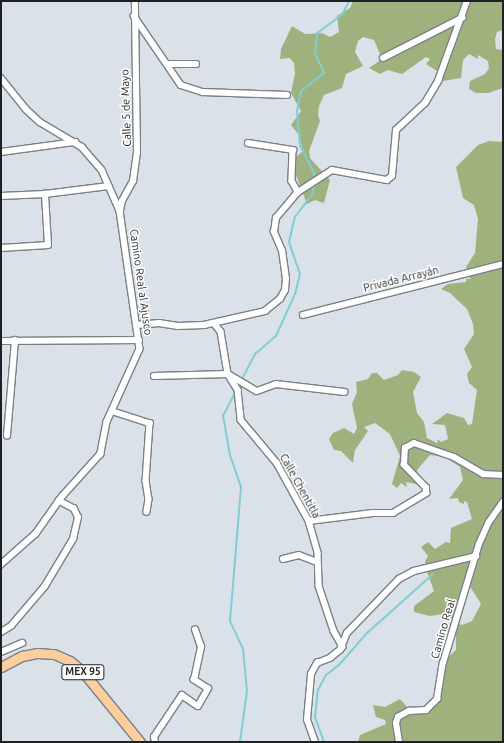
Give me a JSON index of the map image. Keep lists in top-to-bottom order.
{
  "streets": {
    "main road": ["MEX 95"],
    "street": [
      "Calle 5 de Mayo",
      "Privada Arrayán",
      "Camino Real al Ajusco",
      "Calle Chentitla",
      "Camino Real"
    ]
  },
  "crossings": [
    ["Calle 5 de Mayo", "Camino Real al Ajusco"]
  ]
}
